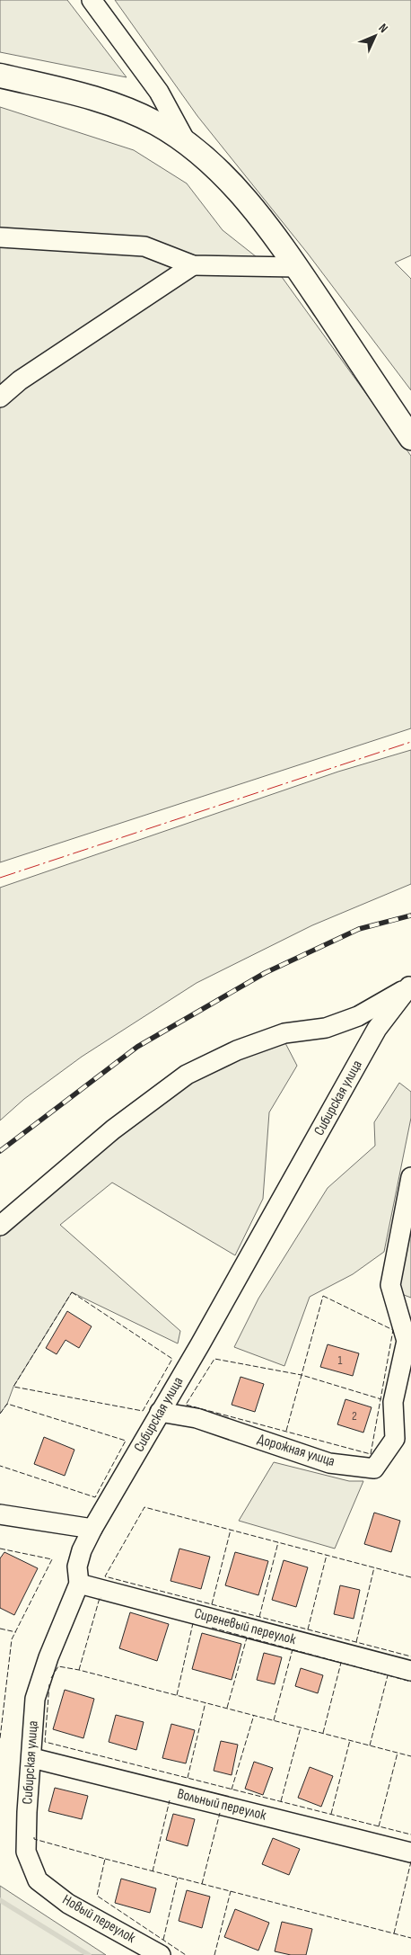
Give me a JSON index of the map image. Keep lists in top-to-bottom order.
{
  "streets": {
    "street": [
      "Сибирская улица",
      "Дорожная улица",
      "Сиреневый переулок",
      "Вольный переулок",
      "Новый переулок"
    ]
  },
  "crossings": [
    ["Сибирская улица", "Дорожная улица"],
    ["Сибирская улица", "Сиреневый переулок"],
    ["Сибирская улица", "Вольный переулок"],
    ["Сибирская улица", "Новый переулок"]
  ],
  "house_numbers": ["1", "2"],
  "north": "top right"
}
